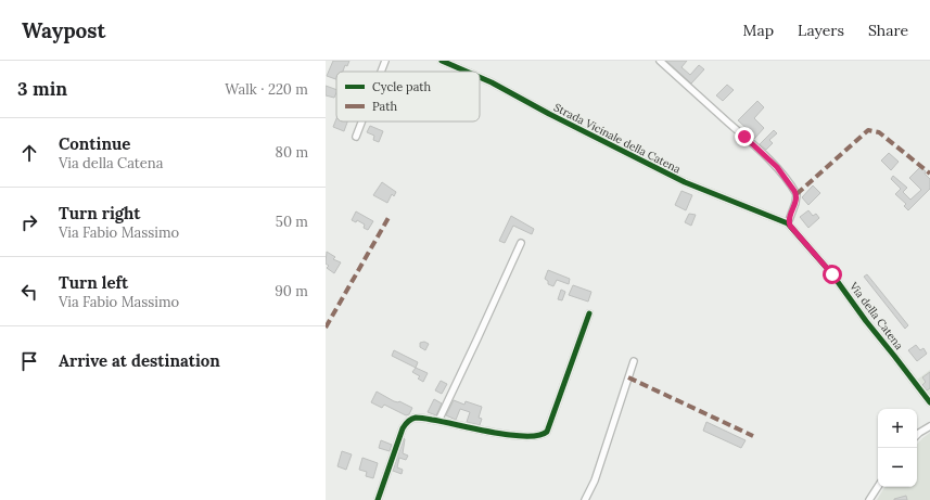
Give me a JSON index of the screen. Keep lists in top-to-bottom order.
{
  "streets": {
    "street": ["Strada Vicinale della Catena", "Via della Catena"]
  },
  "crossings": [
    ["Strada Vicinale della Catena", "Via della Catena"]
  ],
  "legend": ["Cycle path", "Path"],
  "page": {
    "header": "Waypost",
    "nav": ["Map", "Layers", "Share"],
    "heading": ["3 min", "Walk · 220 m"],
    "list": [
      ["Continue", "Via della Catena", "80 m"],
      ["Turn right", "Via Fabio Massimo", "50 m"],
      ["Turn left", "Via Fabio Massimo", "90 m"],
      "Arrive at destination"
    ],
    "map_buttons": ["+", "−"]
  }
}
